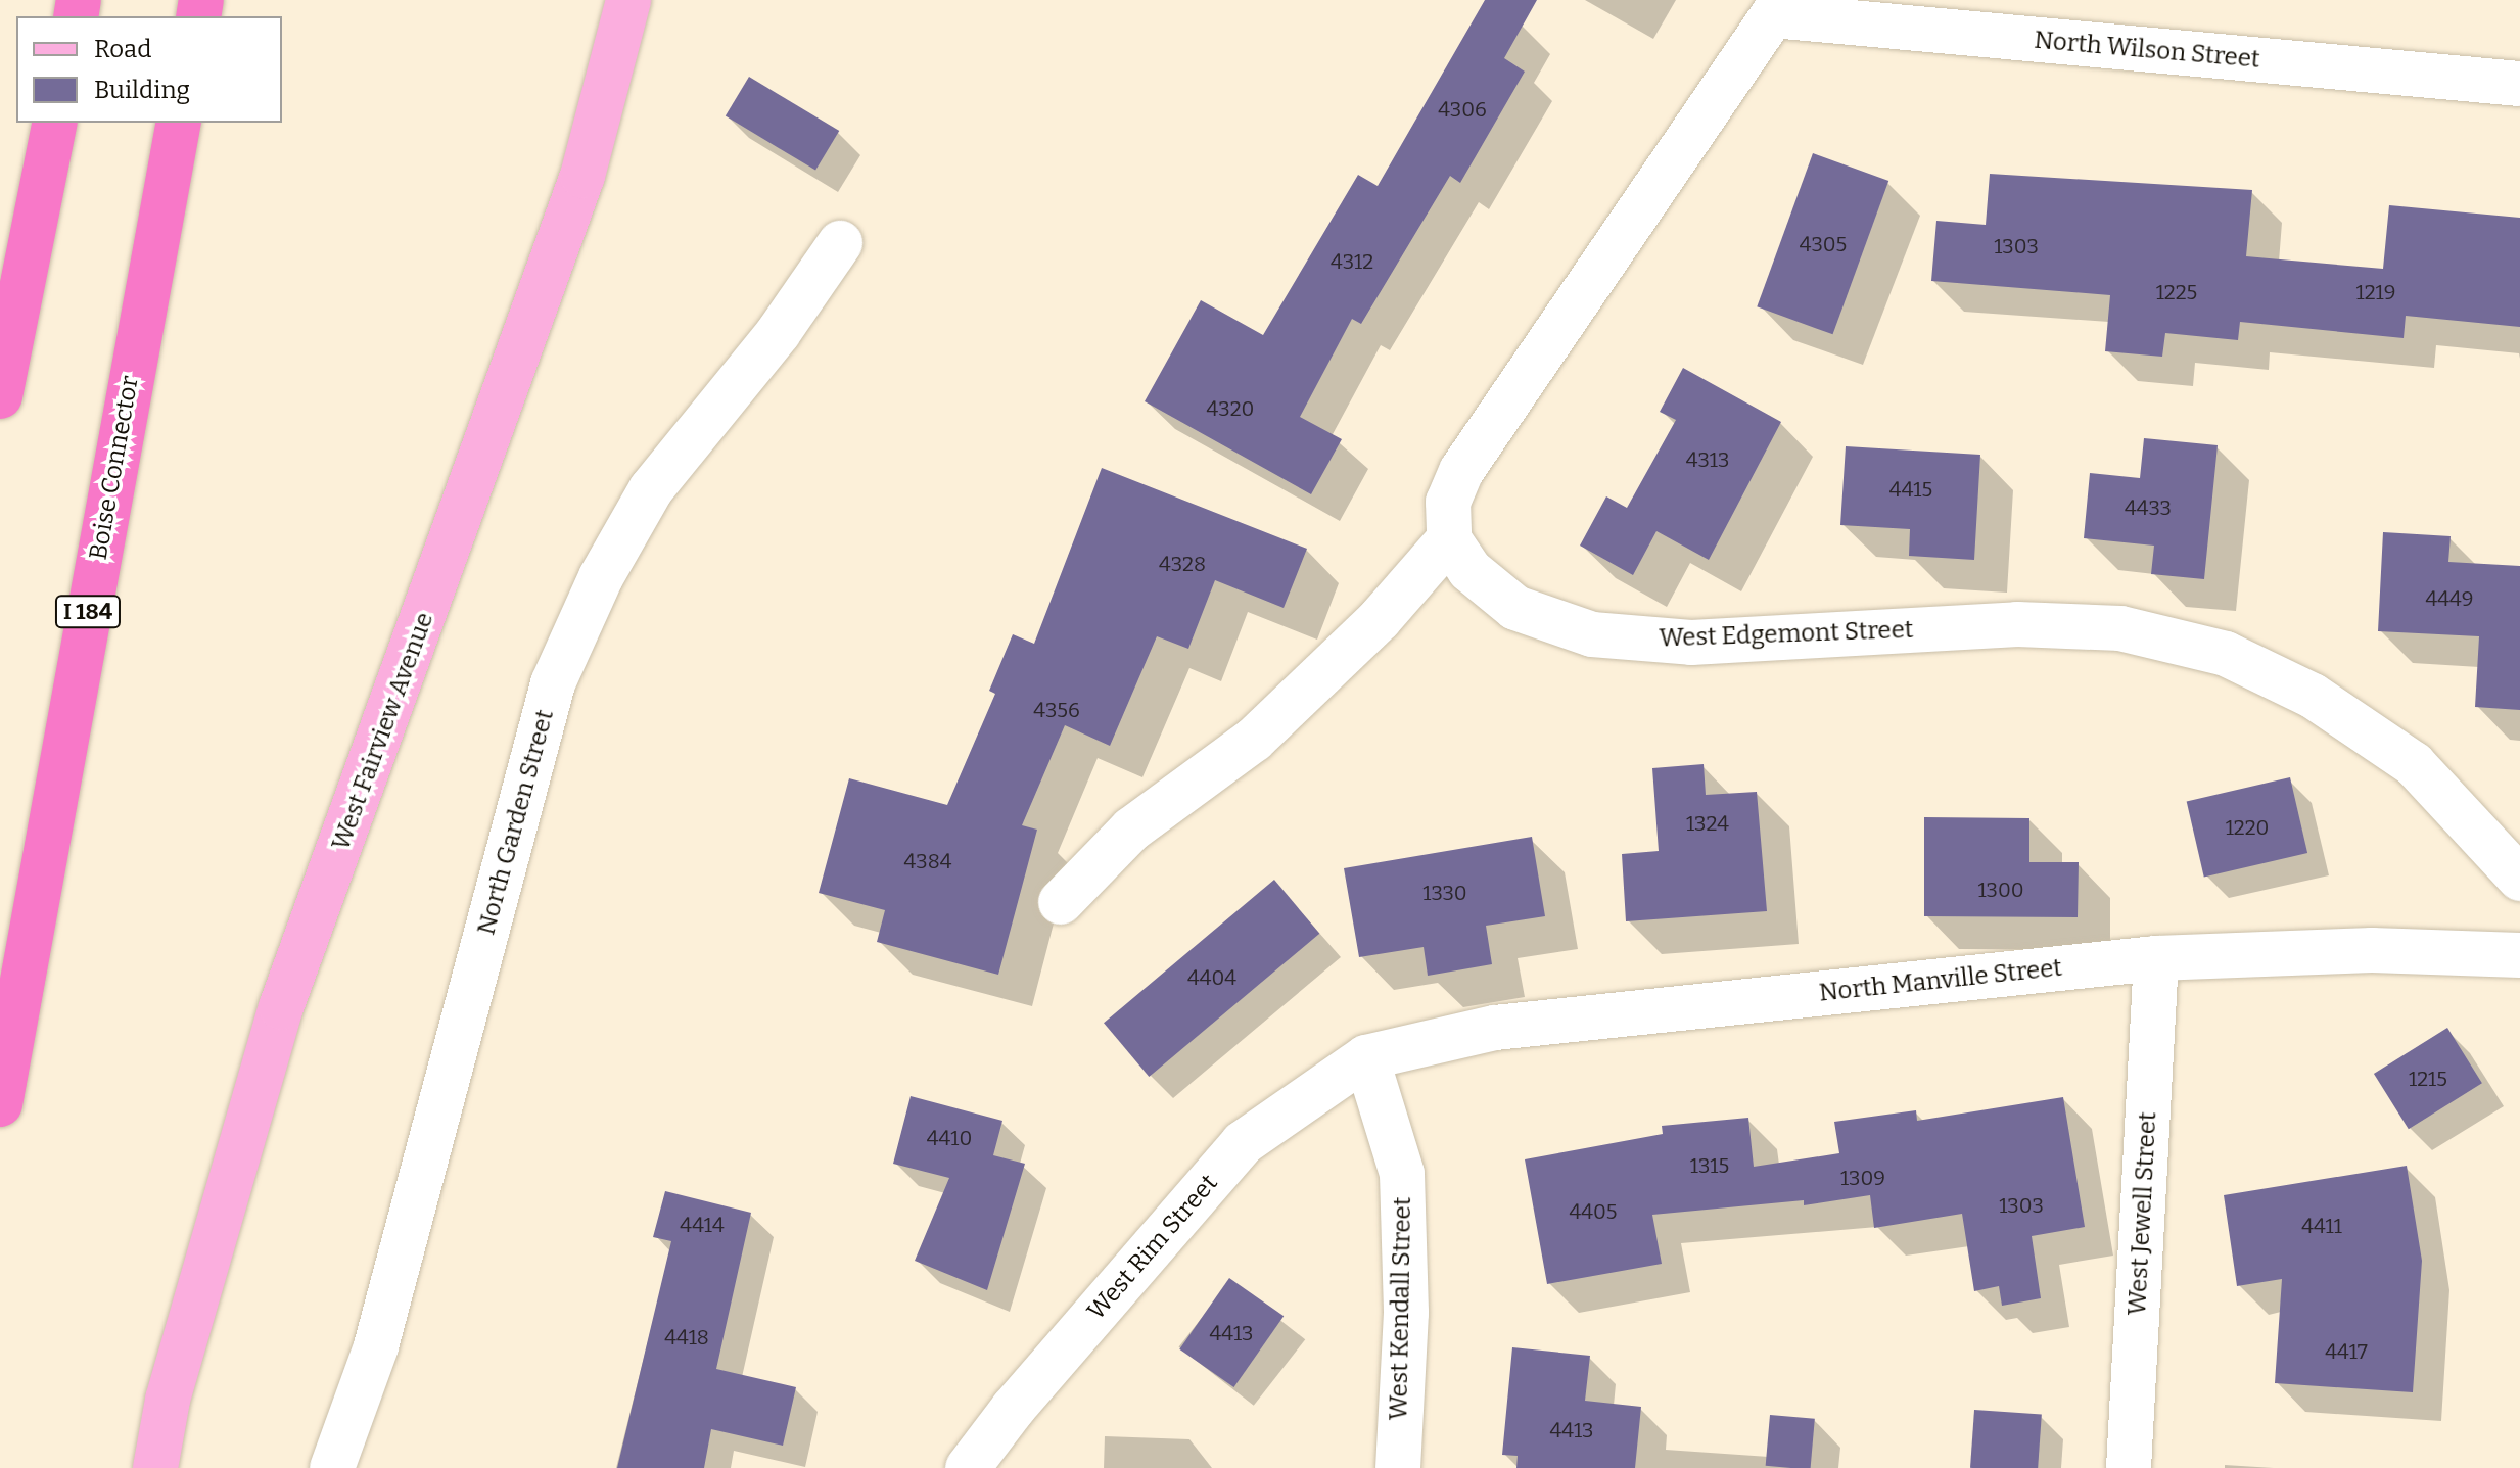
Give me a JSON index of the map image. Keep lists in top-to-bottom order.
{
  "streets": {
    "highway": ["Boise Connector", "I 184"],
    "main road": ["West Fairview Avenue"],
    "street": [
      "North Wilson Street",
      "West Edgemont Street",
      "North Garden Street",
      "North Manville Street",
      "West Jewell Street",
      "West Rim Street",
      "West Kendall Street"
    ]
  },
  "crossings": [
    ["North Manville Street", "West Jewell Street"],
    ["North Manville Street", "West Rim Street"],
    ["North Manville Street", "West Kendall Street"],
    ["West Rim Street", "West Kendall Street"]
  ],
  "house_numbers": [
    "4306",
    "4305",
    "1303",
    "4312",
    "1225",
    "1219",
    "4320",
    "4313",
    "4415",
    "4433",
    "4328",
    "4449",
    "4356",
    "1324",
    "1220",
    "4384",
    "1300",
    "1330",
    "4404",
    "1215",
    "4410",
    "1315",
    "1309",
    "1303",
    "4405",
    "4414",
    "4411",
    "4413",
    "4418",
    "4417",
    "4413"
  ],
  "legend": ["Road", "Building"]
}
